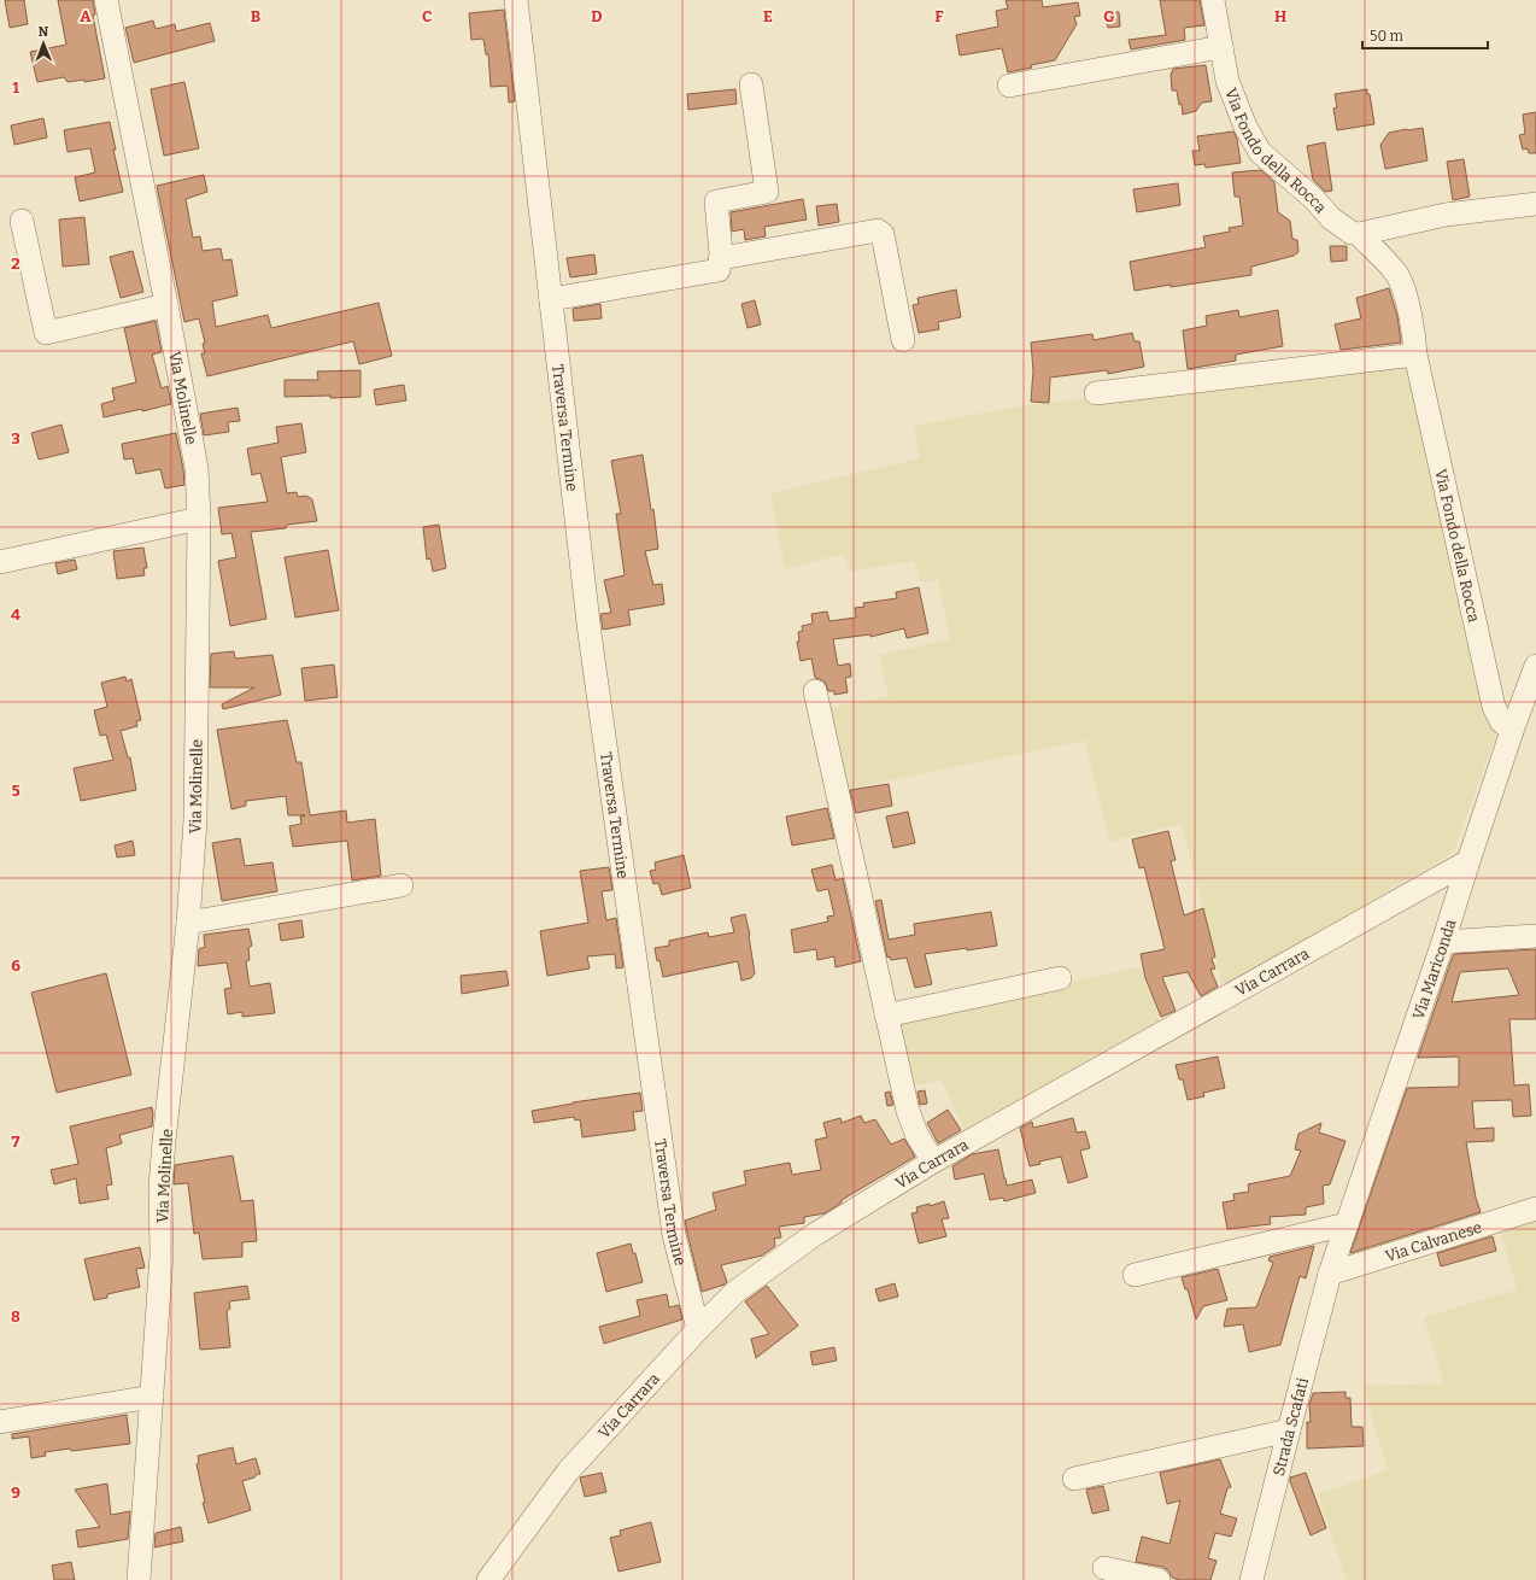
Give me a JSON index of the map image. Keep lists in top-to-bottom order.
{
  "streets": {
    "street": [
      "Via Fondo della Rocca",
      "Via Molinelle",
      "Traversa Termine",
      "Via Mariconda",
      "Via Carrara",
      "Via Calvanese",
      "Strada Scafati"
    ]
  },
  "crossings": [
    ["Via Fondo della Rocca", "Via Mariconda"],
    ["Traversa Termine", "Via Carrara"],
    ["Via Mariconda", "Via Carrara"],
    ["Via Mariconda", "Via Calvanese"],
    ["Via Mariconda", "Strada Scafati"],
    ["Via Calvanese", "Strada Scafati"]
  ],
  "scale_bar": "50 m",
  "north": "top",
  "grid": {
    "columns": [
      "A",
      "B",
      "C",
      "D",
      "E",
      "F",
      "G",
      "H"
    ],
    "rows": [
      "1",
      "2",
      "3",
      "4",
      "5",
      "6",
      "7",
      "8",
      "9"
    ]
  }
}
